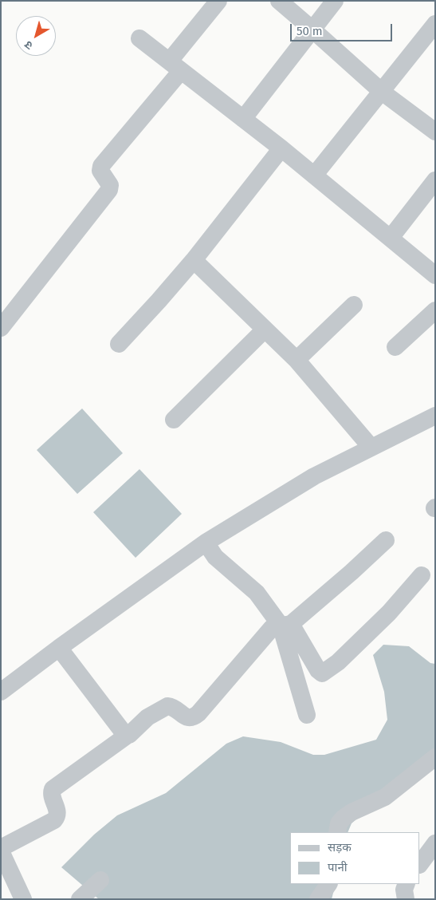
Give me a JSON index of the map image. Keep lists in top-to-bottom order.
{
  "legend": ["सड़क", "पानी"],
  "scale_bar": "50 m",
  "north": "bottom left"
}
